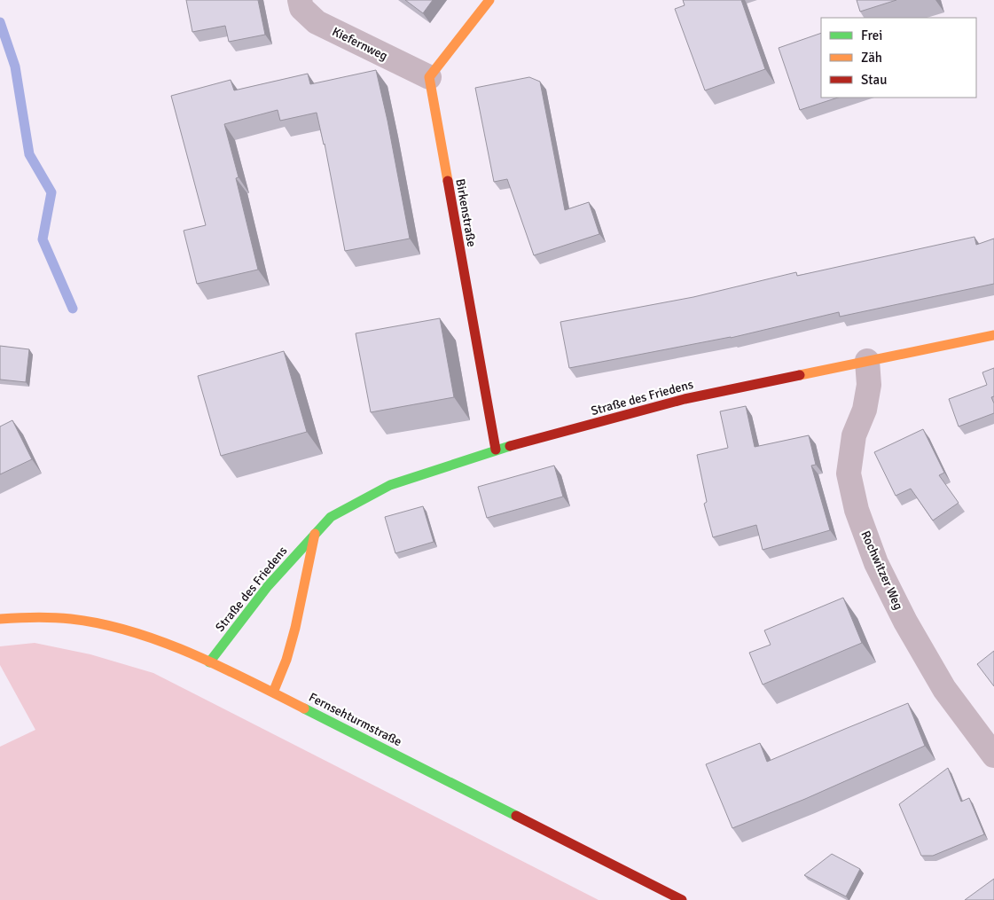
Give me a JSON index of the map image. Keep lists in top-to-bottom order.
{
  "streets": {
    "street": [
      "Kiefernweg",
      "Birkenstraße",
      "Straße des Friedens",
      "Rochwitzer Weg",
      "Fernsehturmstraße"
    ]
  },
  "crossings": [
    ["Kiefernweg", "Birkenstraße"],
    ["Birkenstraße", "Straße des Friedens"],
    ["Straße des Friedens", "Rochwitzer Weg"],
    ["Straße des Friedens", "Fernsehturmstraße"]
  ],
  "legend": ["Frei", "Zäh", "Stau"]
}
